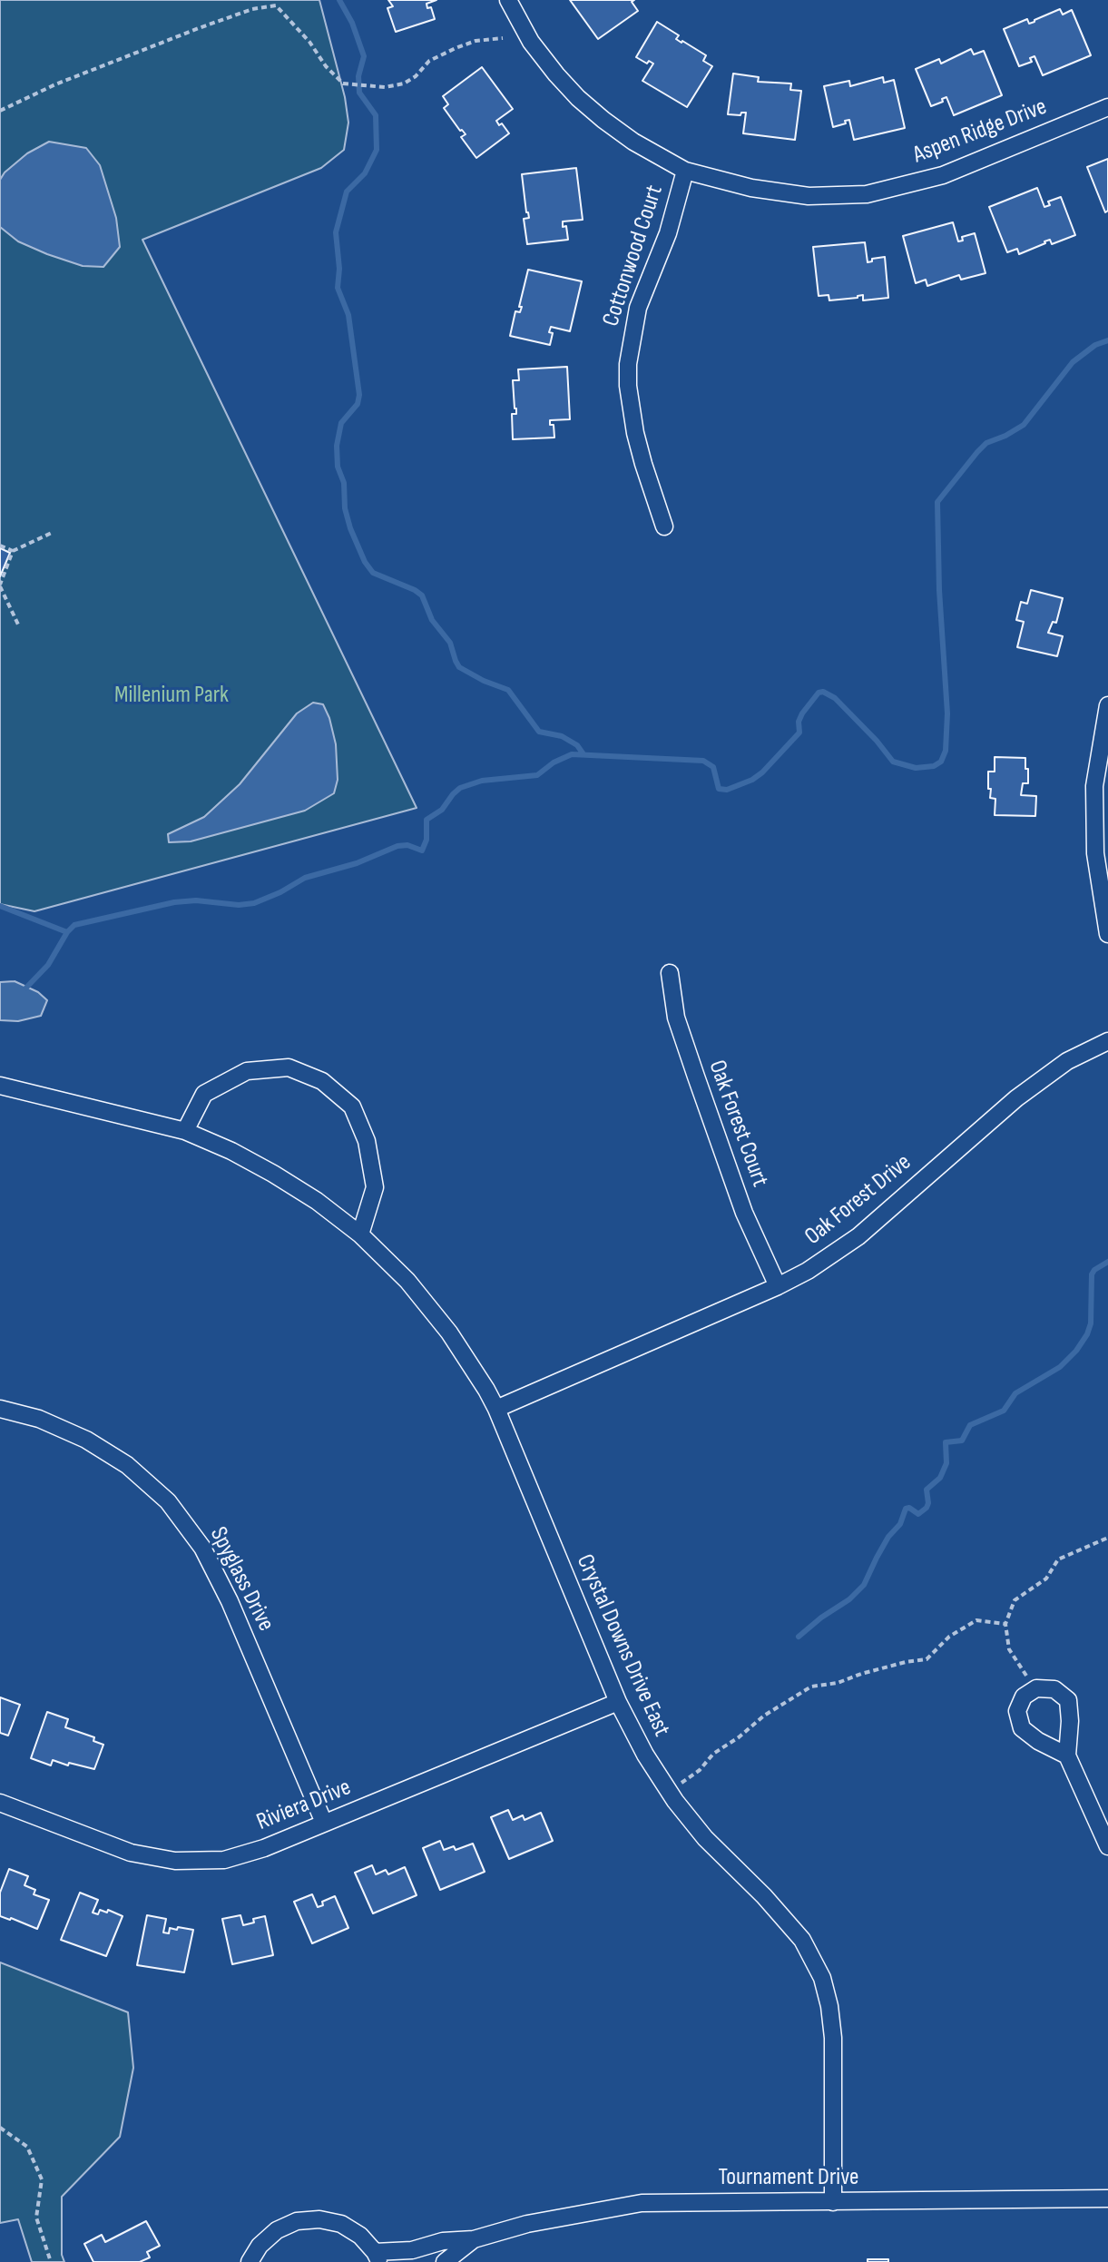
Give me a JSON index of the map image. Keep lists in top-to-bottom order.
{
  "streets": {
    "street": [
      "Aspen Ridge Drive",
      "Cottonwood Court",
      "Oak Forest Court",
      "Oak Forest Drive",
      "Spyglass Drive",
      "Crystal Downs Drive East",
      "Riviera Drive",
      "Tournament Drive"
    ]
  },
  "crossings": [
    ["Aspen Ridge Drive", "Cottonwood Court"],
    ["Oak Forest Court", "Oak Forest Drive"],
    ["Oak Forest Drive", "Crystal Downs Drive East"],
    ["Spyglass Drive", "Riviera Drive"],
    ["Crystal Downs Drive East", "Riviera Drive"],
    ["Crystal Downs Drive East", "Tournament Drive"]
  ],
  "parks": ["Millenium Park"]
}
